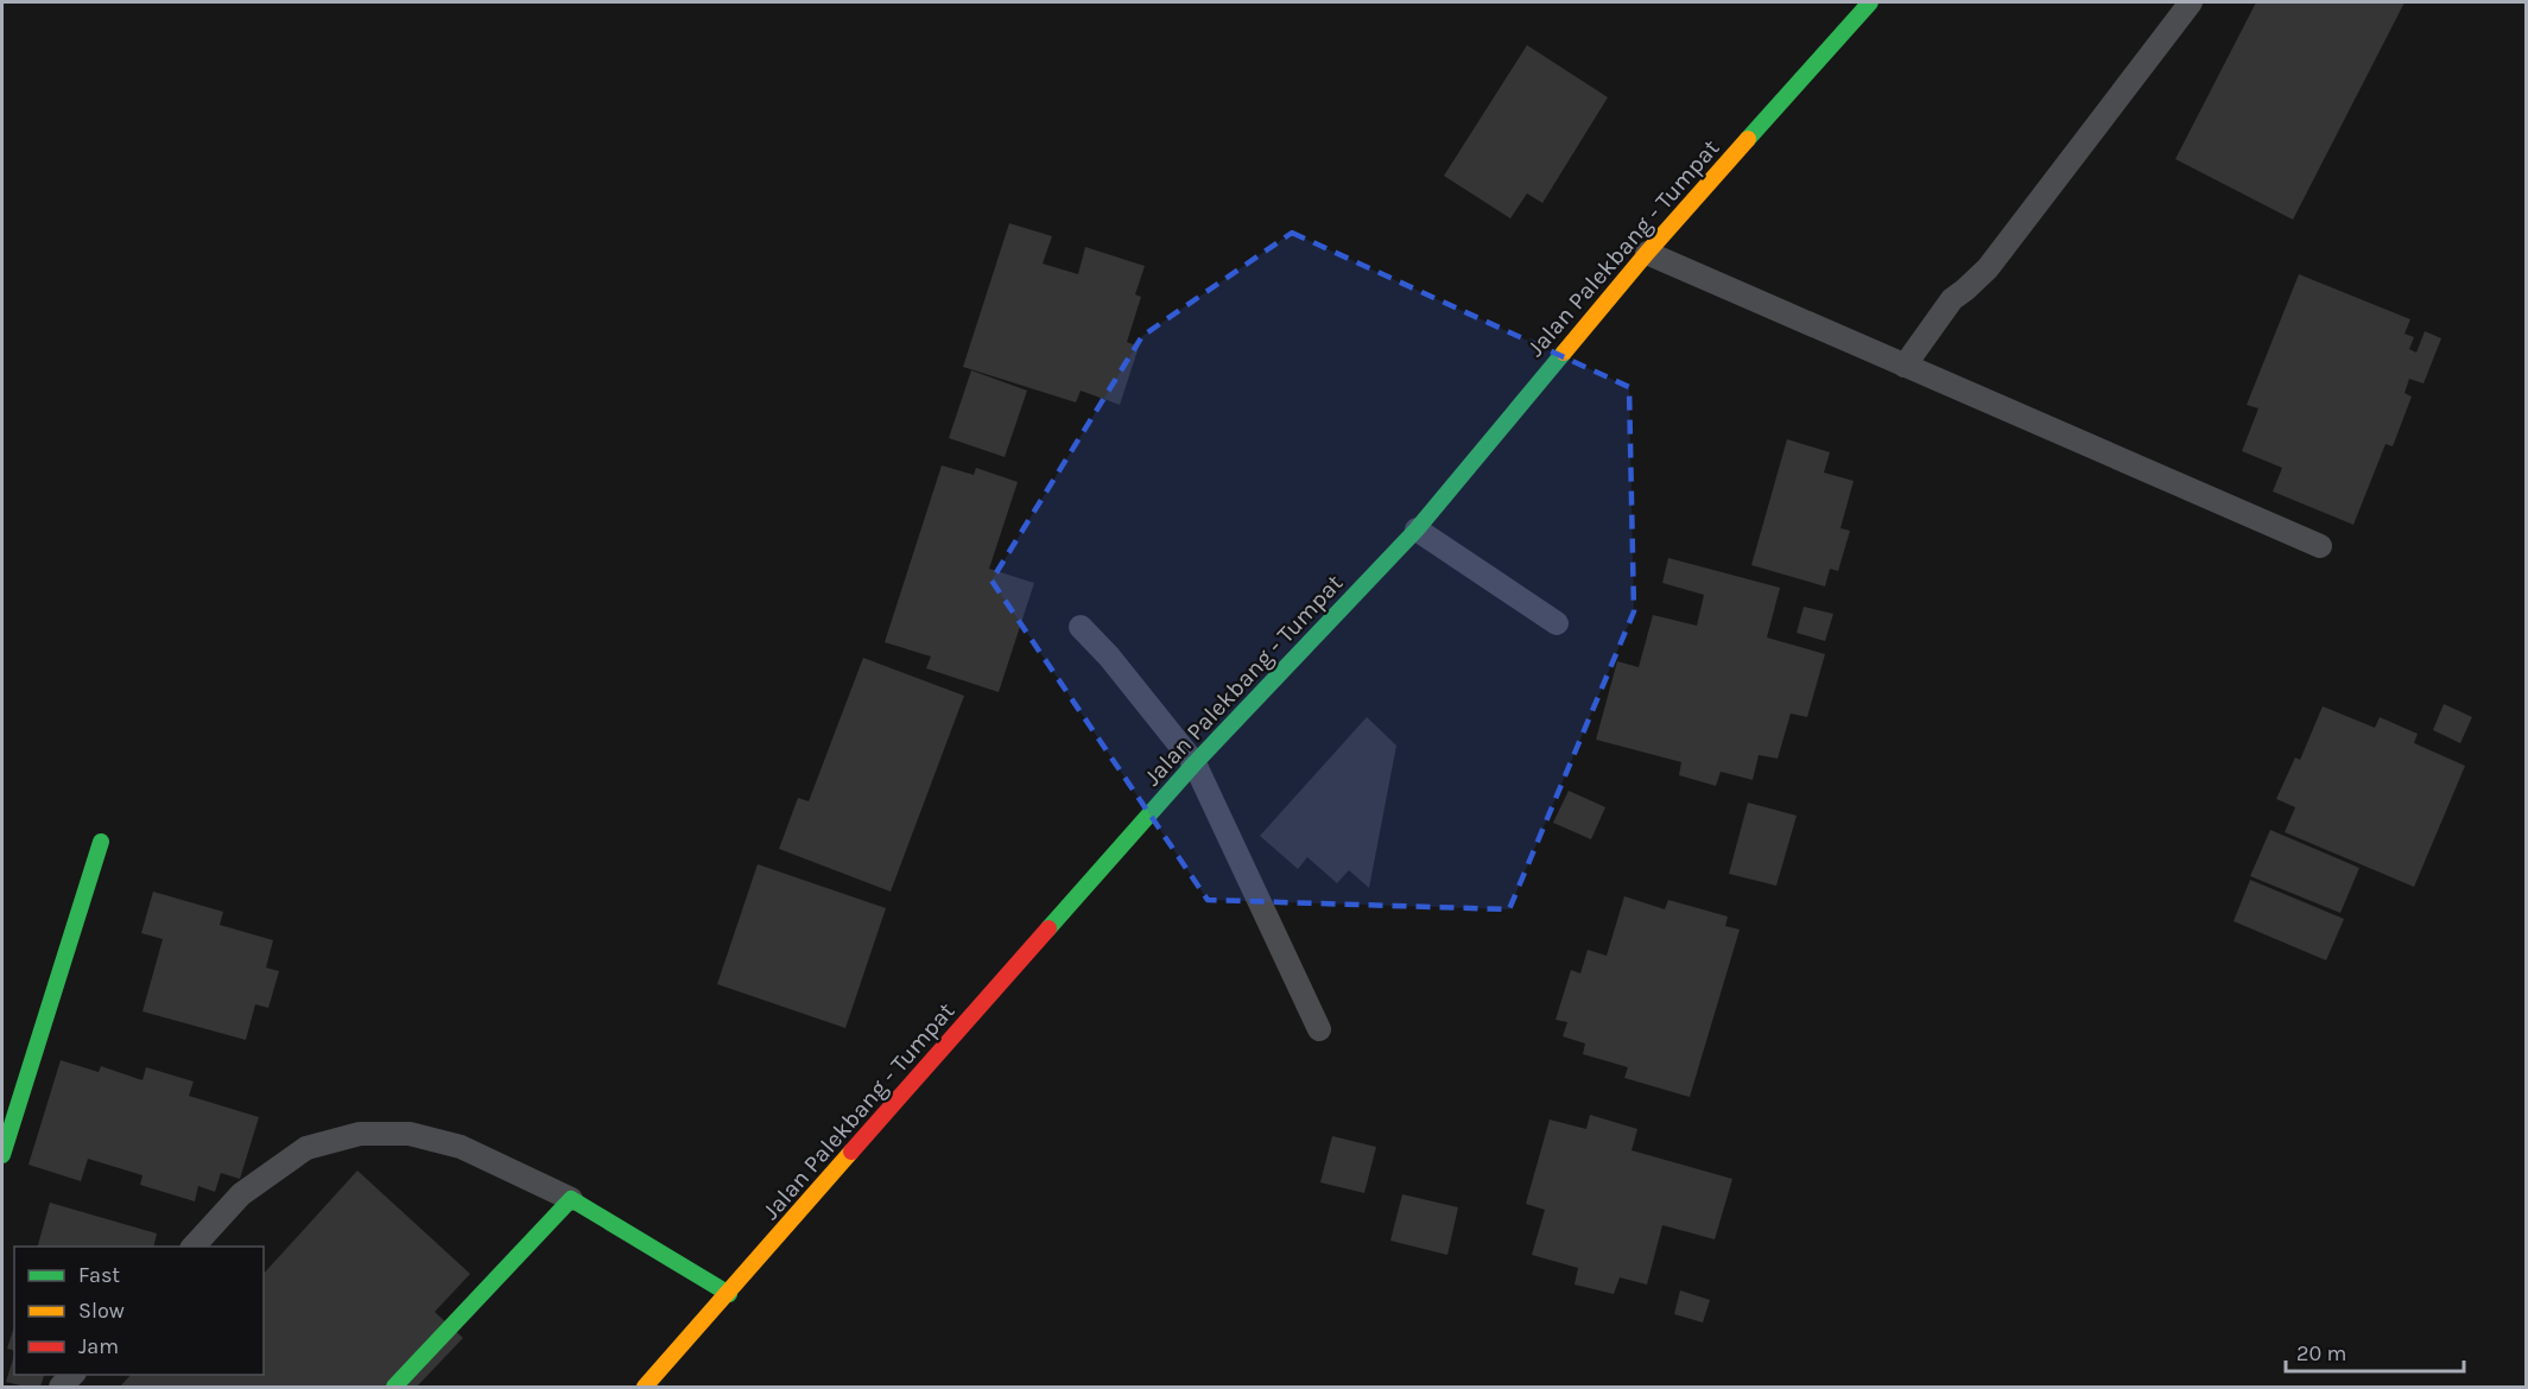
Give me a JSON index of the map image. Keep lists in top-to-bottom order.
{
  "streets": {
    "main road": ["Jalan Palekbang - Tumpat"]
  },
  "legend": ["Fast", "Slow", "Jam"],
  "scale_bar": "20 m"
}
